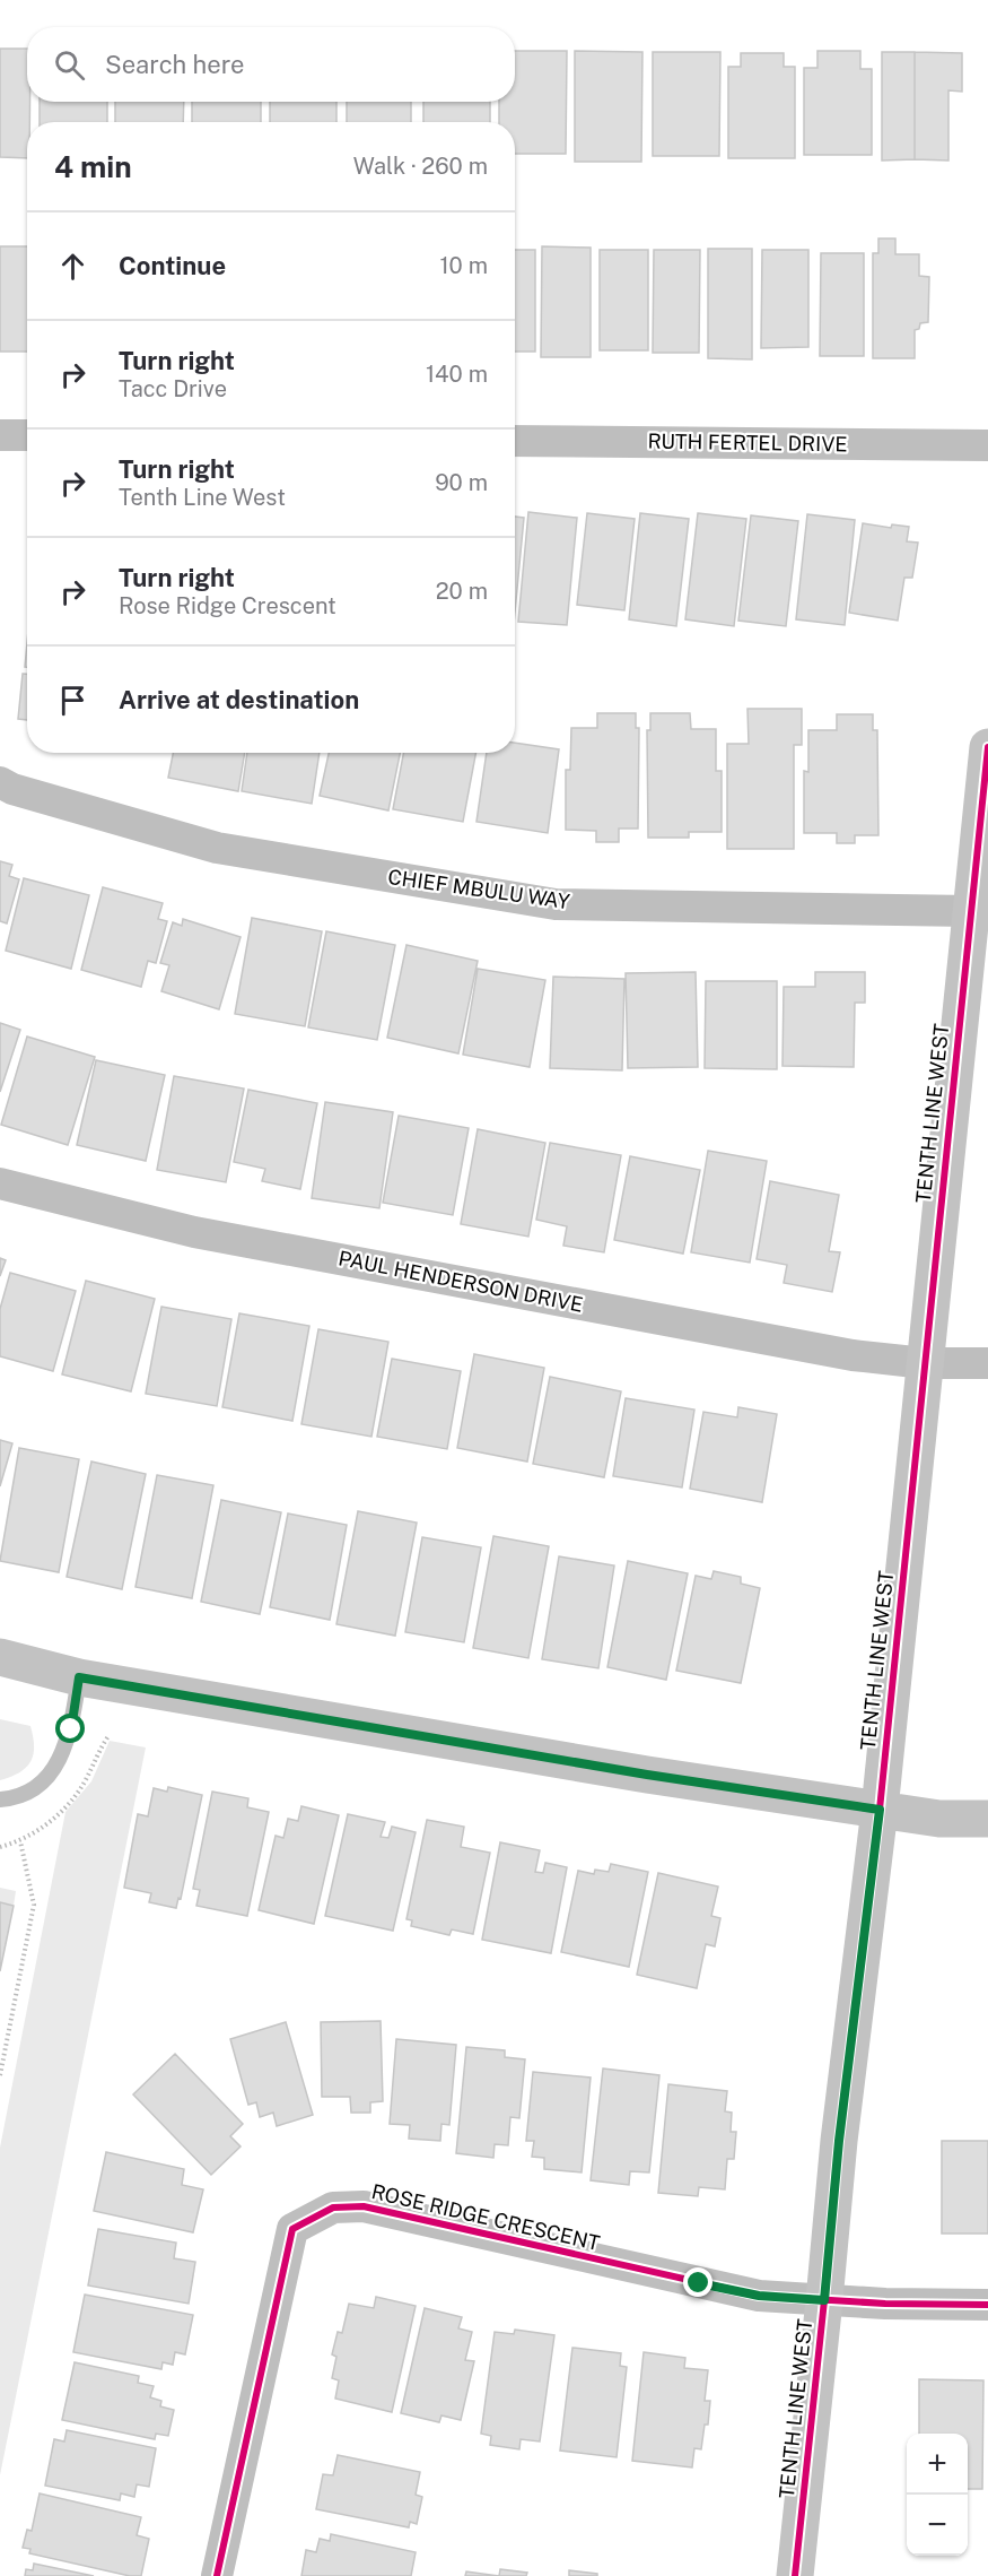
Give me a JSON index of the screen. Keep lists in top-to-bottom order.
{
  "streets": {
    "street": [
      "RUTH FERTEL DRIVE",
      "CHIEF MBULU WAY",
      "TENTH LINE WEST",
      "PAUL HENDERSON DRIVE",
      "ROSE RIDGE CRESCENT"
    ]
  },
  "crossings": [
    ["CHIEF MBULU WAY", "TENTH LINE WEST"],
    ["TENTH LINE WEST", "PAUL HENDERSON DRIVE"],
    ["TENTH LINE WEST", "ROSE RIDGE CRESCENT"]
  ],
  "page": {
    "search": "Search here",
    "heading": ["4 min", "Walk · 260 m"],
    "list": [
      ["Continue", "10 m"],
      ["Turn right", "Tacc Drive", "140 m"],
      ["Turn right", "Tenth Line West", "90 m"],
      ["Turn right", "Rose Ridge Crescent", "20 m"],
      "Arrive at destination"
    ],
    "map_buttons": ["+", "−"]
  }
}
